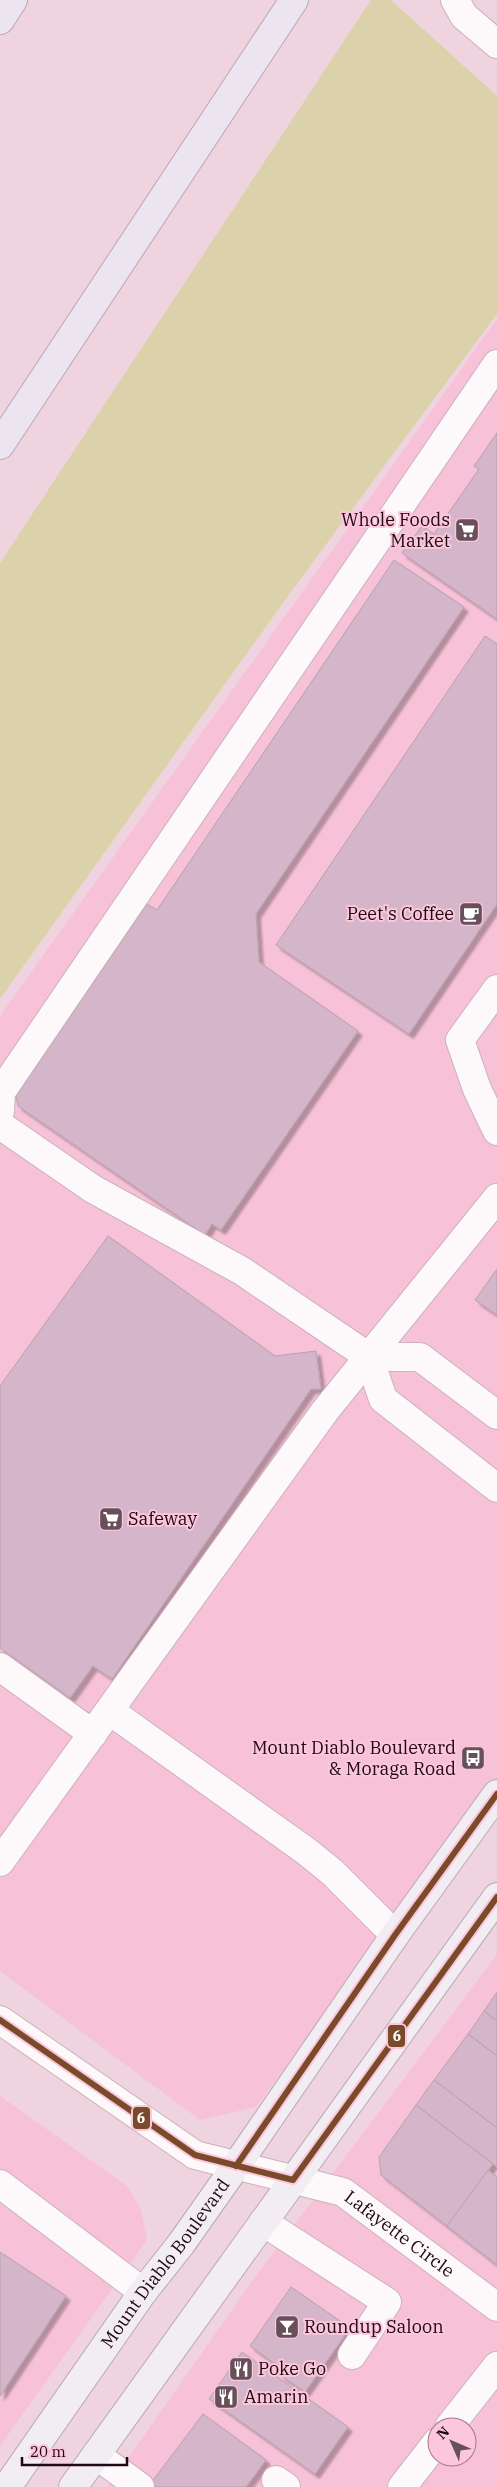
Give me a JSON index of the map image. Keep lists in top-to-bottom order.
{
  "streets": {
    "main road": ["Mount Diablo Boulevard"],
    "street": ["Lafayette Circle"]
  },
  "crossings": [
    ["Lafayette Circle", "Mount Diablo Boulevard"]
  ],
  "places": {
    "supermarket": ["Whole Foods Market", "Safeway"],
    "cafe": ["Peet's Coffee"],
    "bus stop": ["Mount Diablo Boulevard & Moraga Road"],
    "bar": ["Roundup Saloon"],
    "restaurant": ["Poke Go", "Amarin"]
  },
  "lines": ["transit line 6"],
  "scale_bar": "20 m",
  "north": "top left"
}
